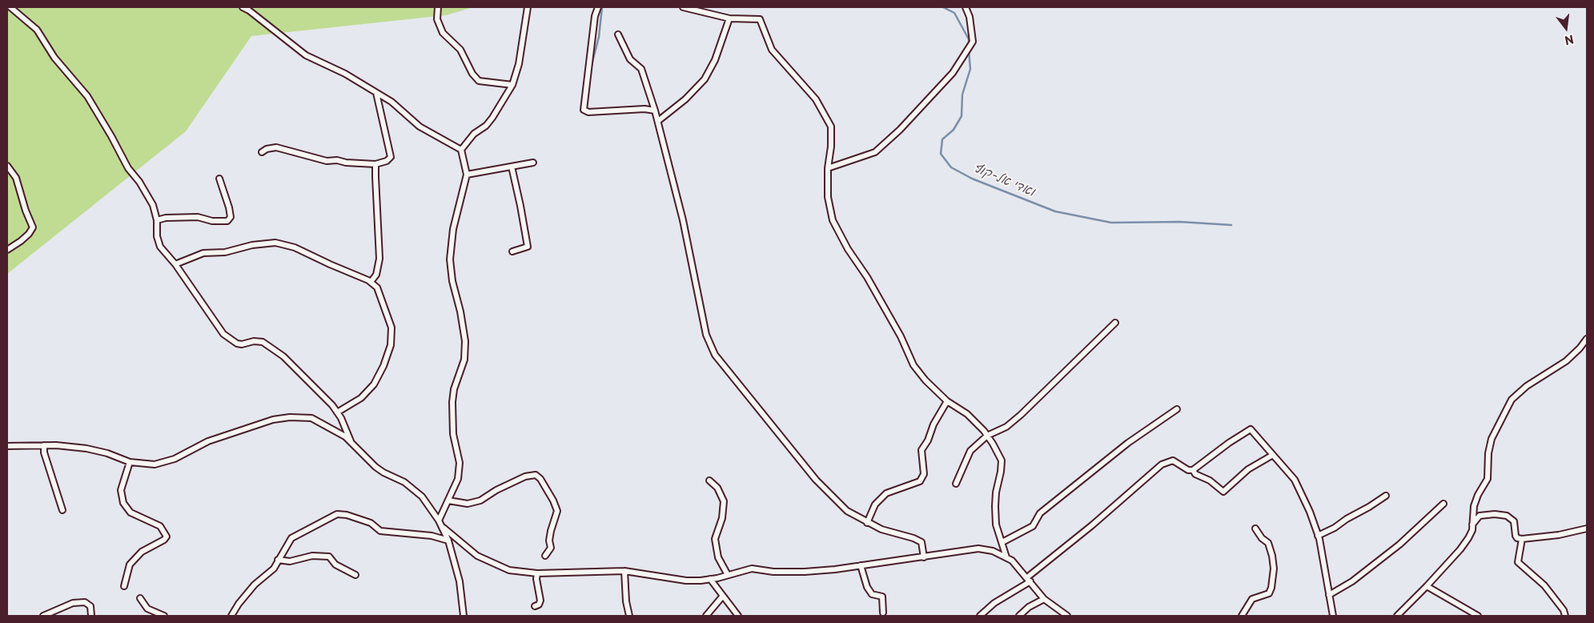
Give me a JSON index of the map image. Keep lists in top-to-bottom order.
{
  "water": ["ואדי אל-קוף"],
  "north": "bottom"
}
